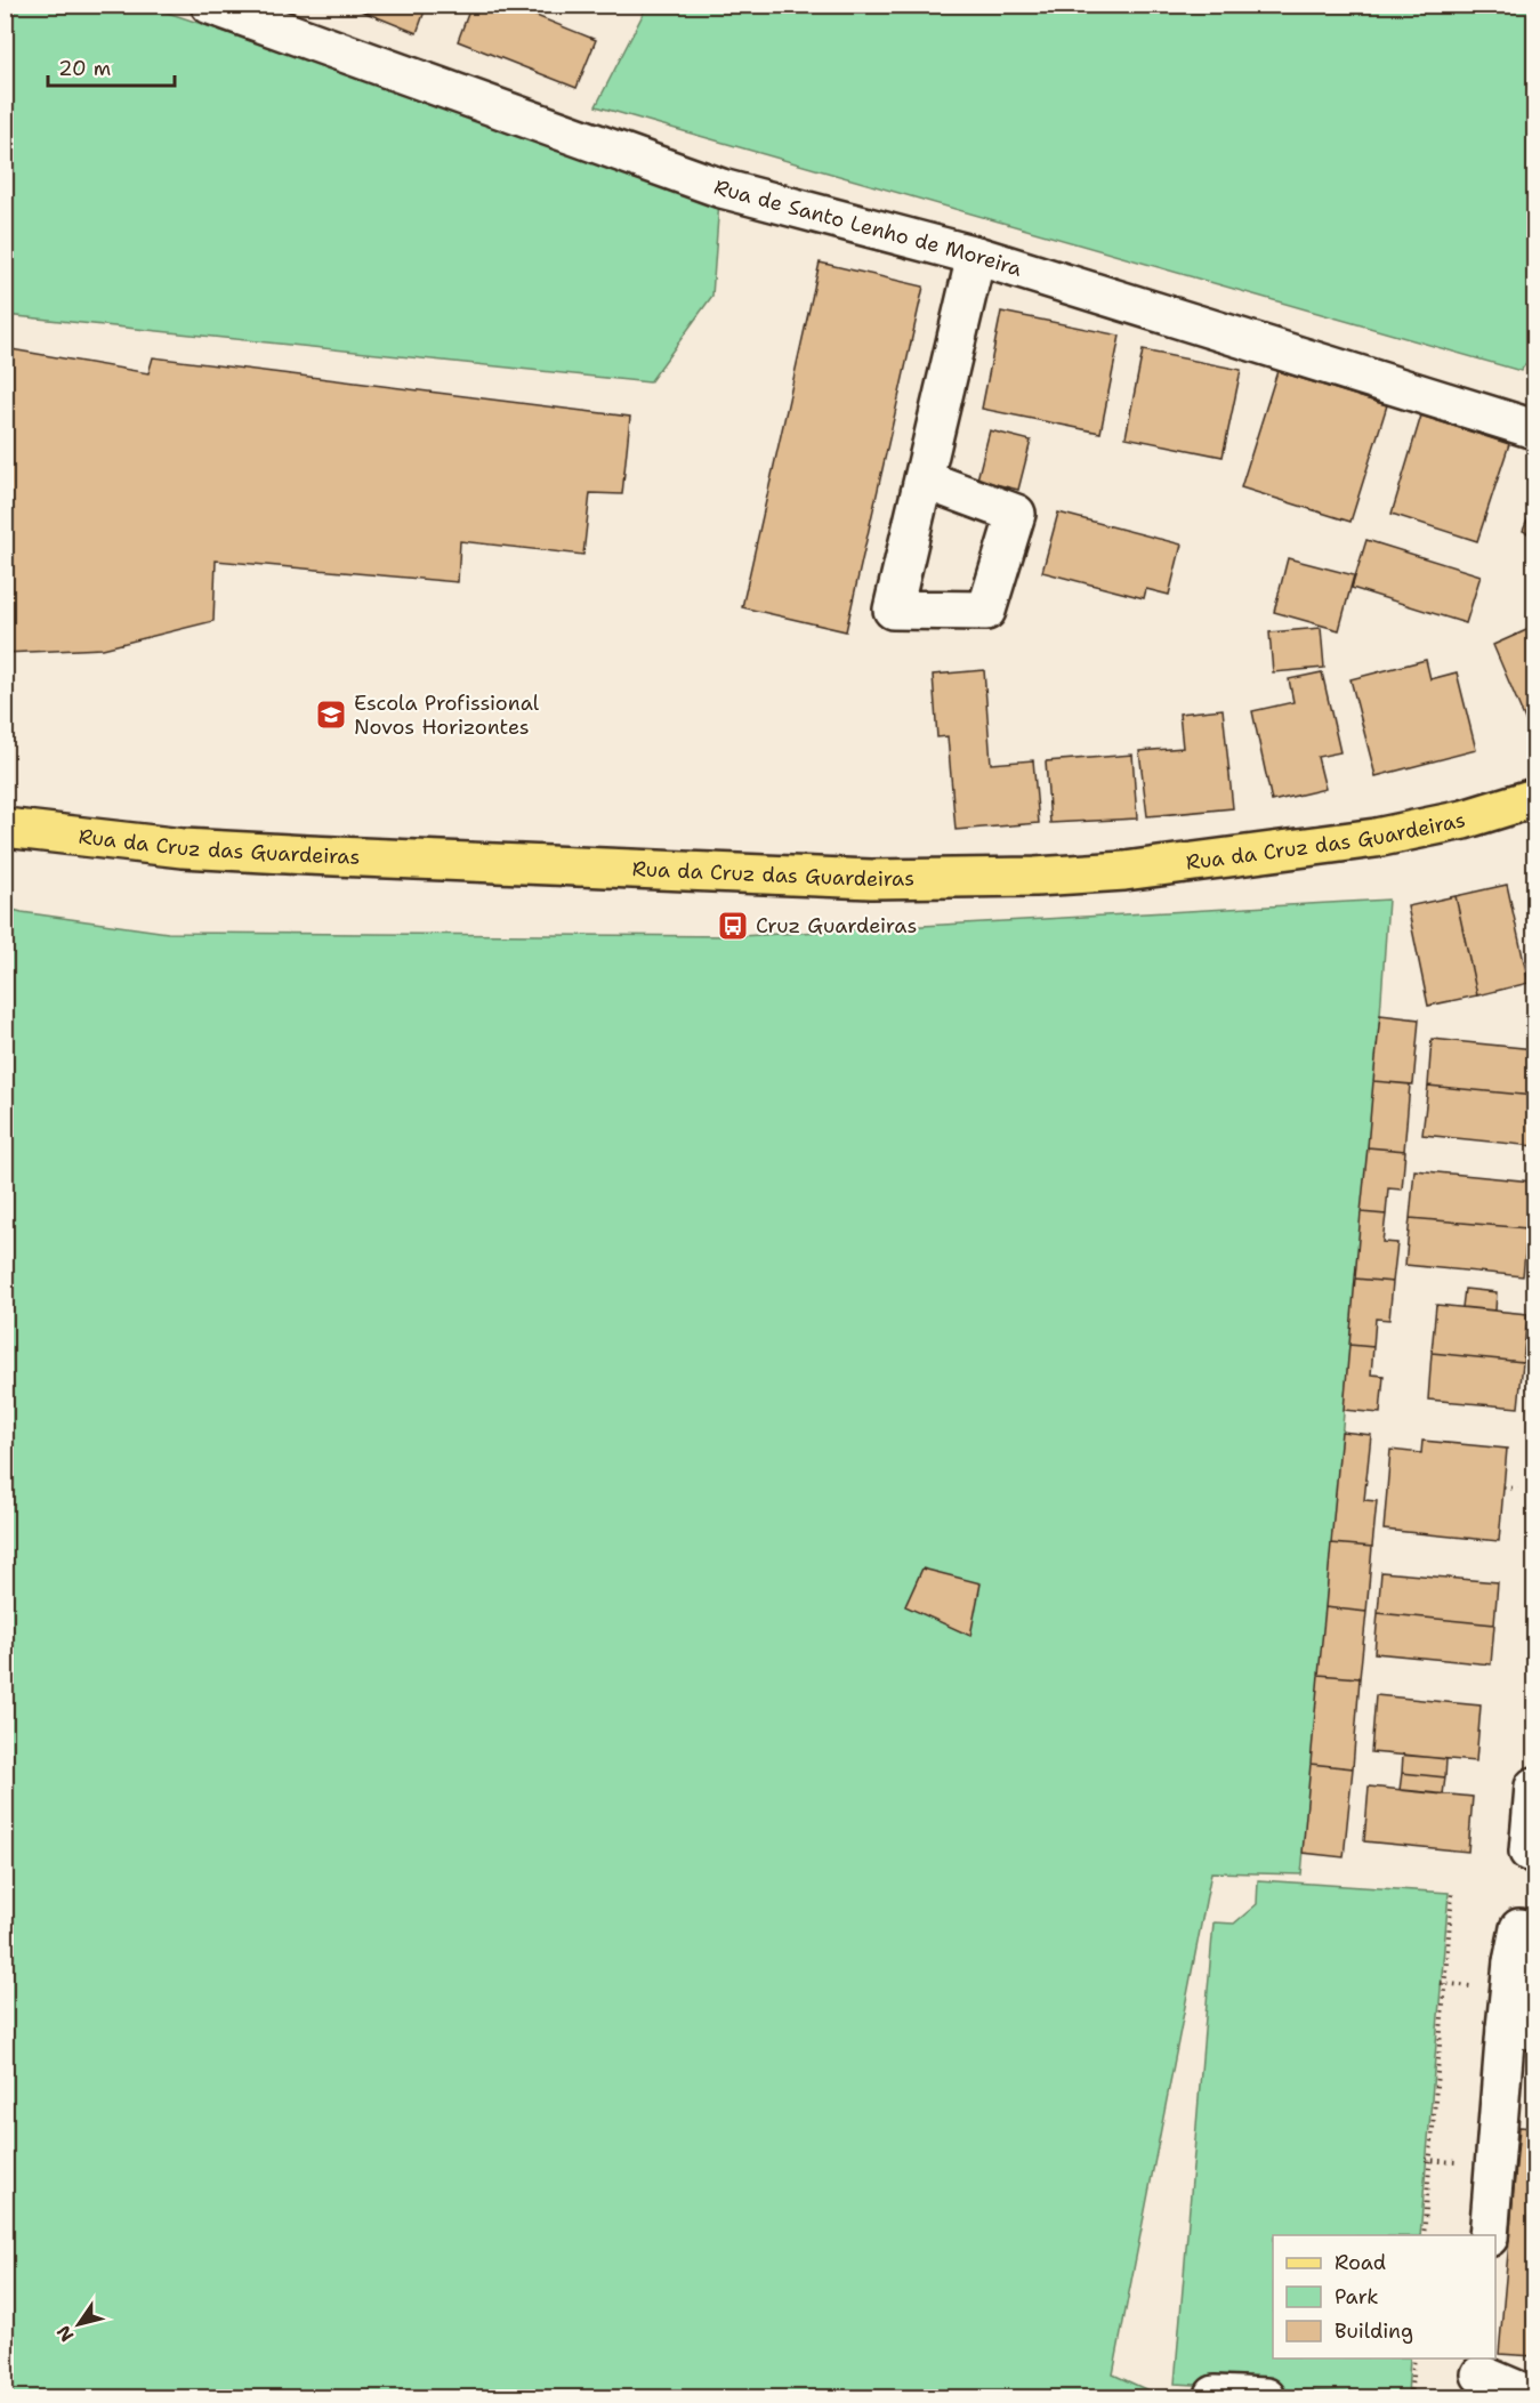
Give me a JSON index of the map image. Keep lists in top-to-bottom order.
{
  "streets": {
    "main road": ["Rua da Cruz das Guardeiras"],
    "street": ["Rua de Santo Lenho de Moreira"]
  },
  "places": {
    "school or university": ["Escola Profissional Novos Horizontes"],
    "bus stop": ["Cruz Guardeiras"]
  },
  "legend": ["Road", "Park", "Building"],
  "scale_bar": "20 m",
  "north": "bottom left"
}
